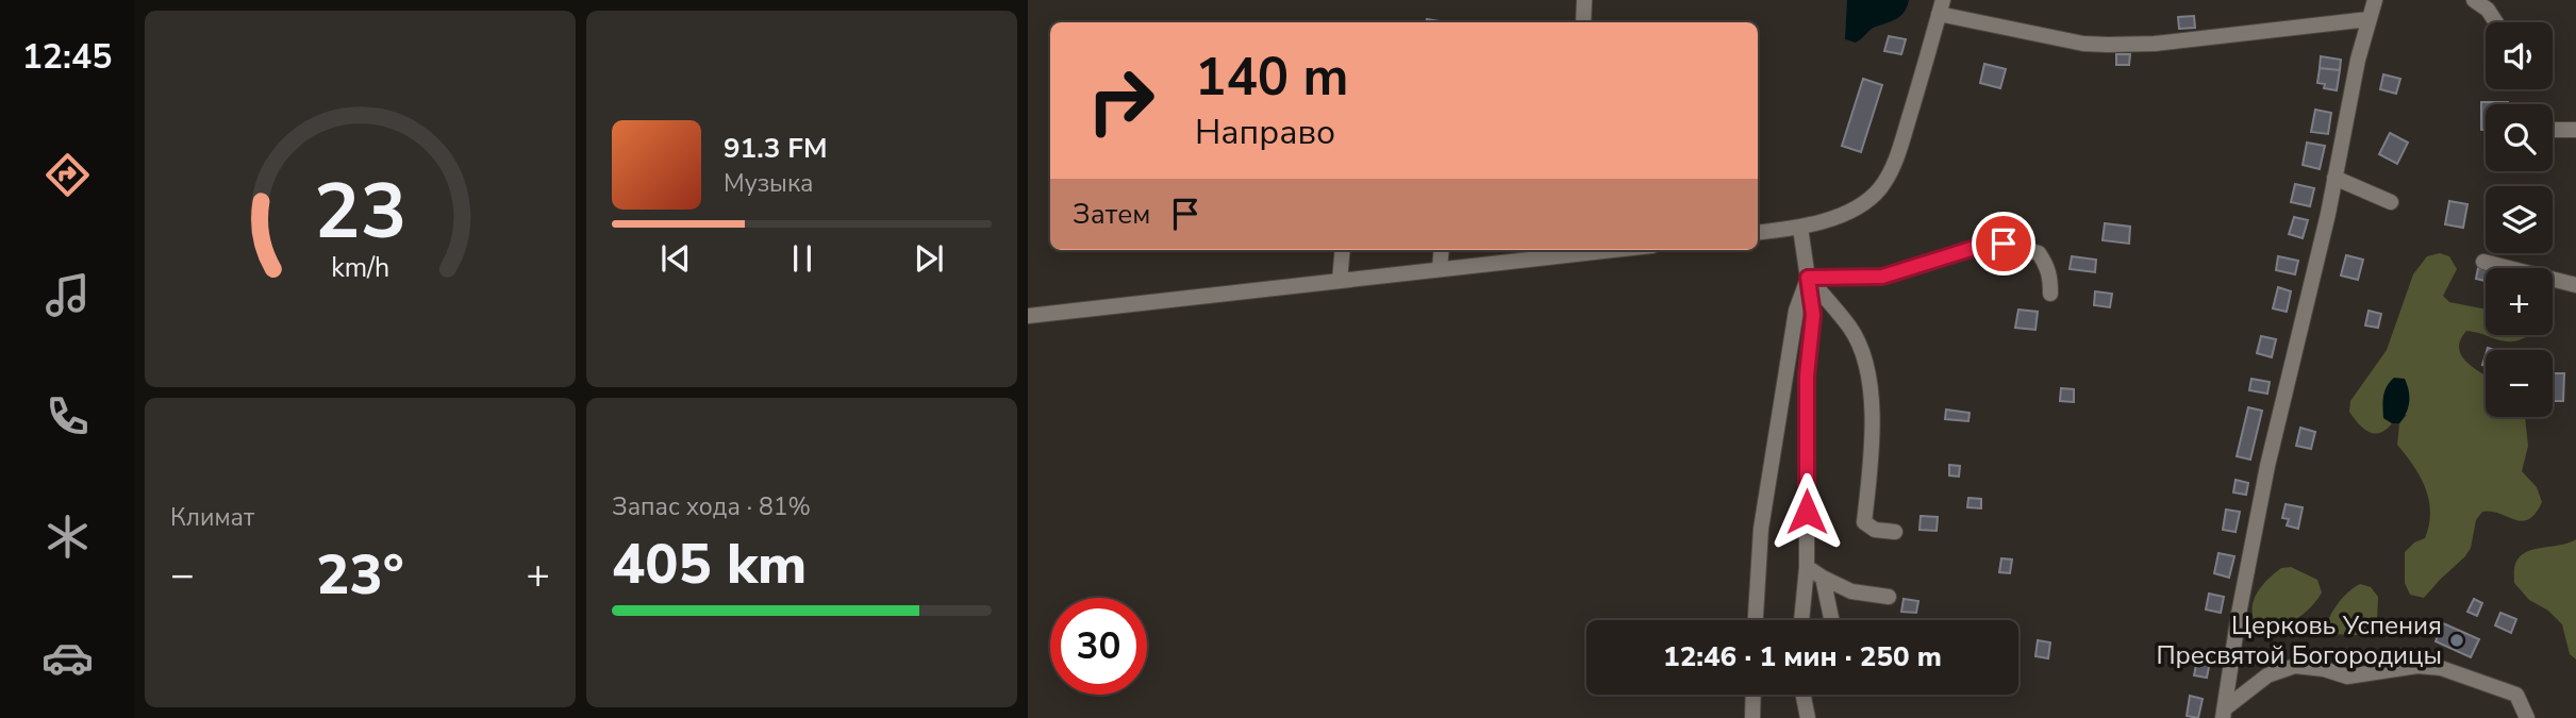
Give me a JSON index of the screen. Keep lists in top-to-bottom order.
{
  "places": ["Церковь Успения Пресвятой Богородицы"],
  "page": {
    "tabs": "12:45",
    "map_buttons": ["+", "−"],
    "turn": ["140 m", "Направо"],
    "song": ["91.3 FM", "Музыка"],
    "then": "Затем",
    "tile": [
      "Климат",
      ["Запас хода · 81%", "405 km"]
    ],
    "heat": ["−", "23°", "+"],
    "limit": "30",
    "trip": "12:46 · 1 мин · 250 m",
    "gauge": ["23", "km/h"]
  }
}
